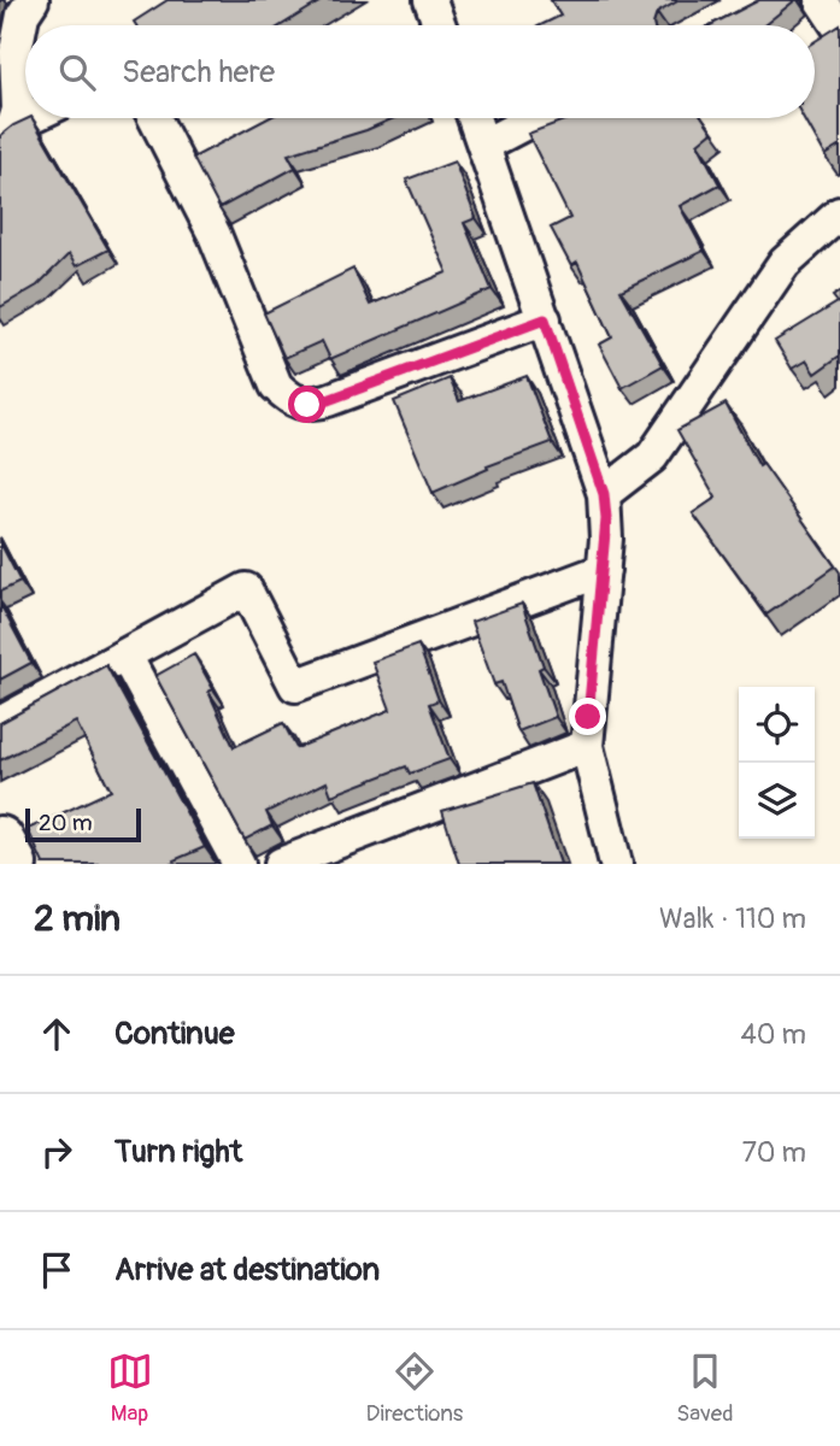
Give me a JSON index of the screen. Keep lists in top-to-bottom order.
{
  "scale_bar": "20 m",
  "page": {
    "search": "Search here",
    "scale": "20 m",
    "heading": ["2 min", "Walk · 110 m"],
    "list": [
      ["Continue", "40 m"],
      ["Turn right", "70 m"],
      "Arrive at destination"
    ],
    "nav": ["Map", "Directions", "Saved"]
  }
}
